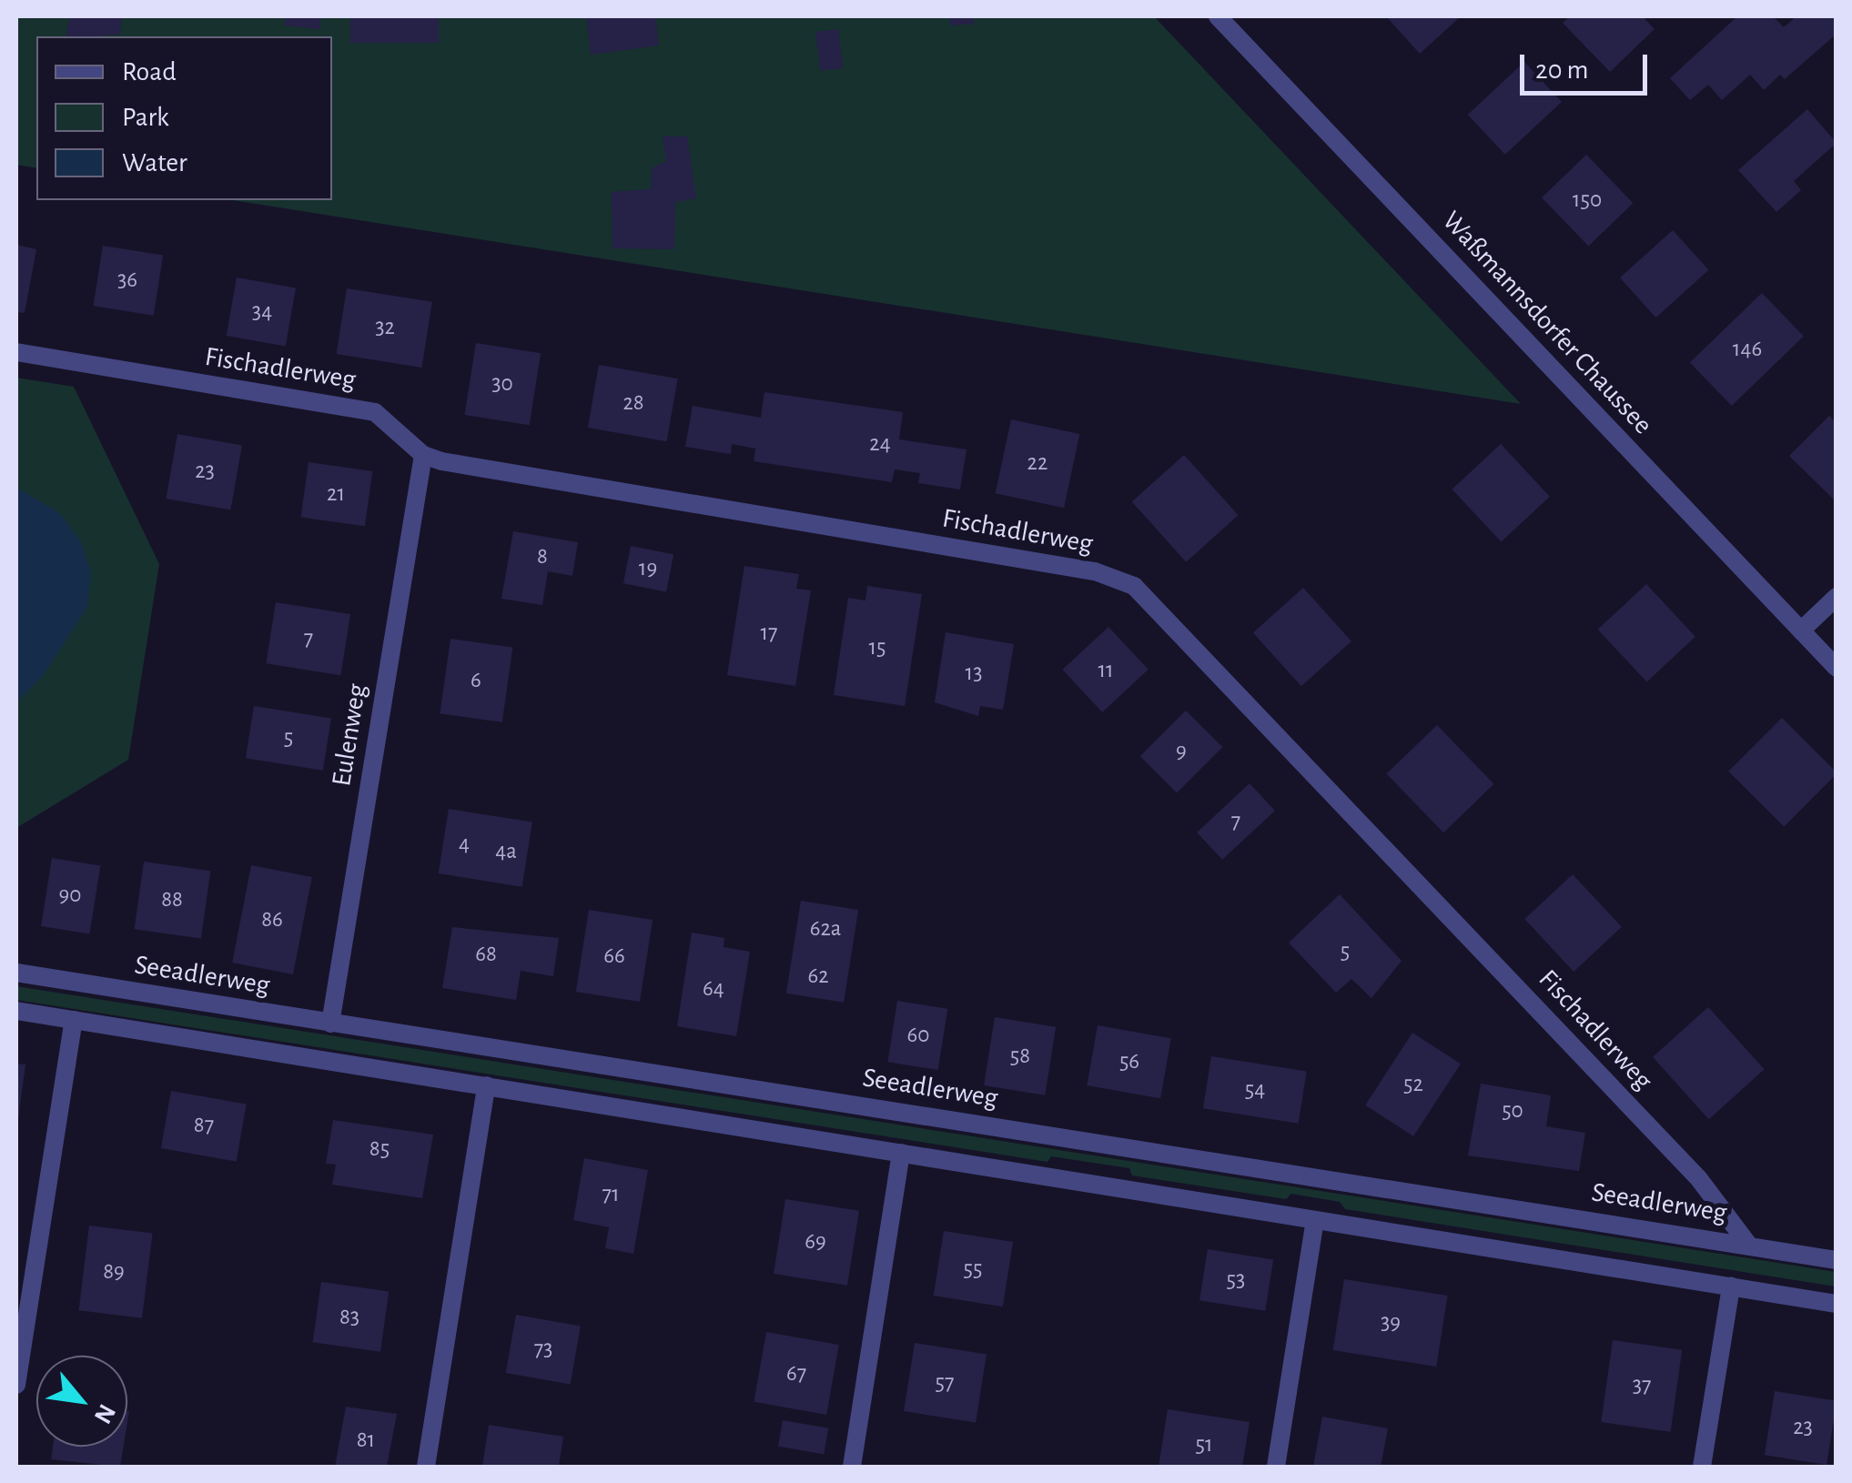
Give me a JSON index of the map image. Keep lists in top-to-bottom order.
{
  "streets": {
    "street": [
      "Waßmannsdorfer Chaussee",
      "Fischadlerweg",
      "Eulenweg",
      "Seeadlerweg"
    ]
  },
  "crossings": [
    ["Fischadlerweg", "Eulenweg"],
    ["Fischadlerweg", "Seeadlerweg"],
    ["Eulenweg", "Seeadlerweg"]
  ],
  "house_numbers": [
    "150",
    "36",
    "34",
    "32",
    "146",
    "30",
    "28",
    "24",
    "22",
    "23",
    "21",
    "8",
    "19",
    "17",
    "7",
    "15",
    "11",
    "13",
    "6",
    "5",
    "9",
    "7",
    "4",
    "4a",
    "90",
    "88",
    "86",
    "62a",
    "5",
    "68",
    "66",
    "62",
    "64",
    "60",
    "58",
    "56",
    "52",
    "54",
    "50",
    "87",
    "85",
    "71",
    "69",
    "55",
    "89",
    "53",
    "83",
    "39",
    "73",
    "67",
    "57",
    "37",
    "23",
    "81",
    "51"
  ],
  "legend": ["Road", "Park", "Water"],
  "scale_bar": "20 m",
  "north": "bottom right"
}
